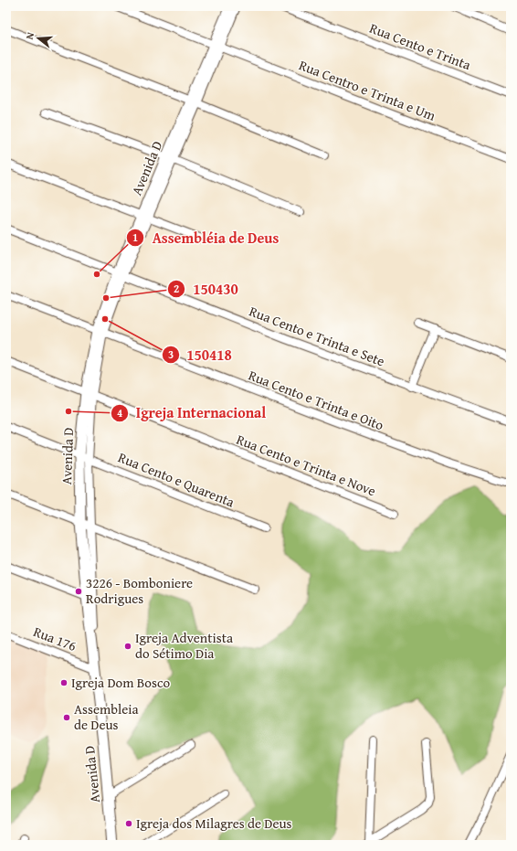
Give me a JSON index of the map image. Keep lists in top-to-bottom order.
{
  "streets": {
    "street": [
      "Rua Cento e Trinta",
      "Rua Centro e Trinta e Um",
      "Avenida D",
      "Rua Cento e Trinta e Sete",
      "Rua Cento e Trinta e Oito",
      "Rua Cento e Trinta e Nove",
      "Rua Cento e Quarenta",
      "Rua 176"
    ]
  },
  "crossings": [
    ["Rua Centro e Trinta e Um", "Avenida D"],
    ["Avenida D", "Rua Cento e Trinta e Sete"],
    ["Avenida D", "Rua Cento e Trinta e Oito"],
    ["Avenida D", "Rua Cento e Trinta e Nove"],
    ["Avenida D", "Rua Cento e Quarenta"],
    ["Avenida D", "Rua 176"]
  ],
  "places": [
    "Assembléia de Deus",
    "150430",
    "150418",
    "Igreja Internacional",
    "3226 - Bomboniere Rodrigues",
    "Igreja Adventista do Sétimo Dia",
    "Igreja Dom Bosco",
    "Assembleia de Deus",
    "Igreja dos Milagres de Deus"
  ],
  "north": "left"
}
